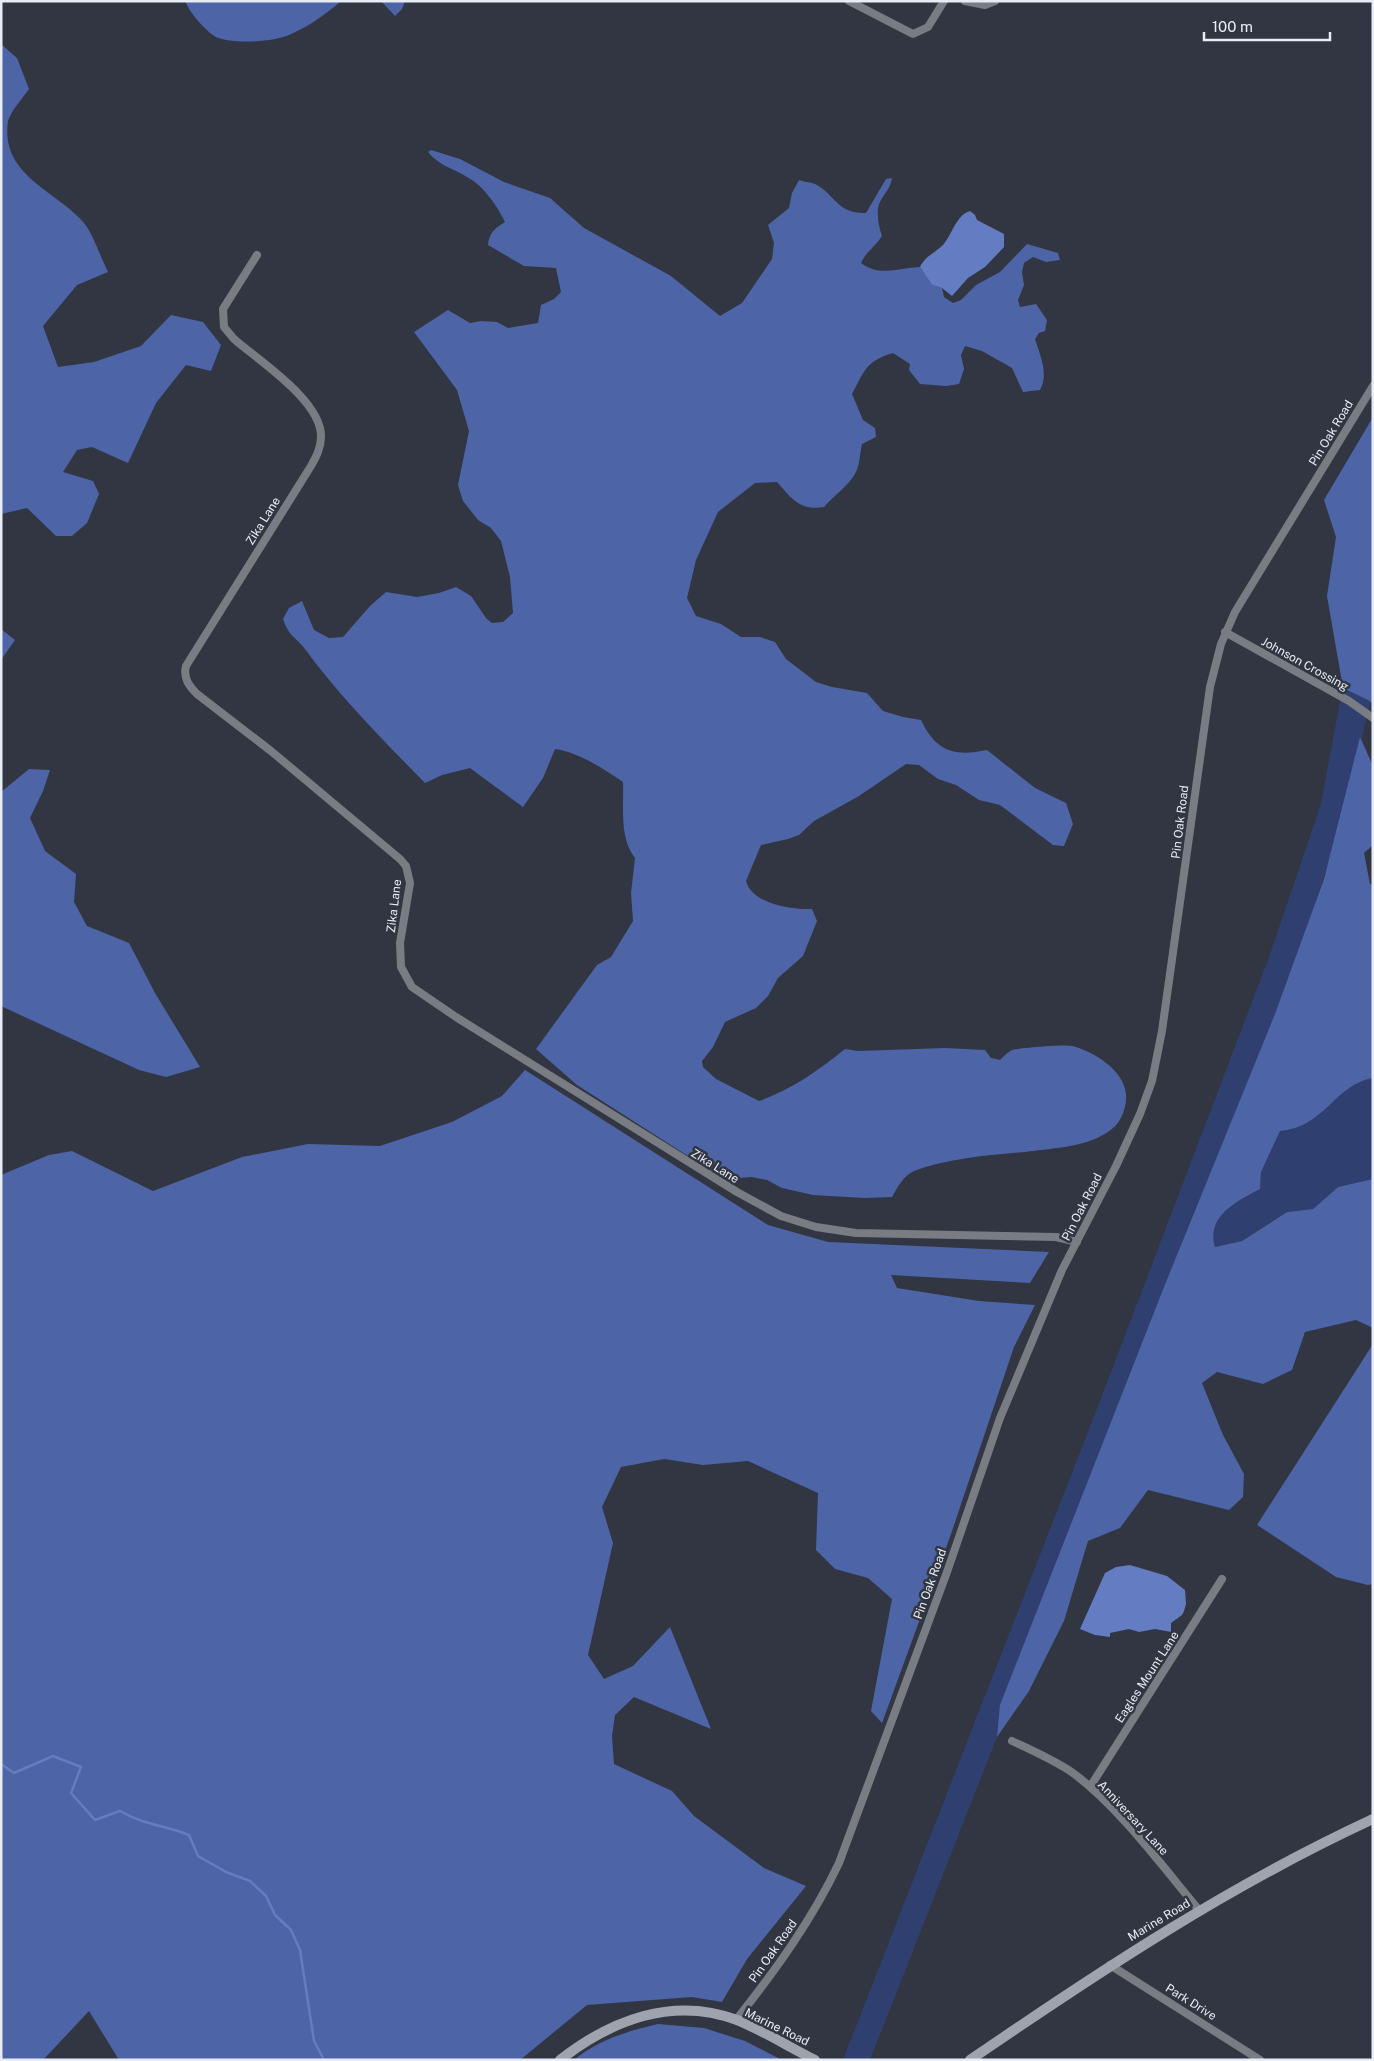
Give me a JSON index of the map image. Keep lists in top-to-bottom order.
{
  "streets": {
    "main road": ["Marine Road"],
    "street": [
      "Pin Oak Road",
      "Zika Lane",
      "Johnson Crossing",
      "Eagles Mount Lane",
      "Anniversary Lane",
      "Park Drive"
    ]
  },
  "crossings": [
    ["Pin Oak Road", "Zika Lane"],
    ["Pin Oak Road", "Johnson Crossing"],
    ["Pin Oak Road", "Marine Road"],
    ["Eagles Mount Lane", "Anniversary Lane"],
    ["Anniversary Lane", "Marine Road"],
    ["Marine Road", "Park Drive"]
  ],
  "scale_bar": "100 m"
}
